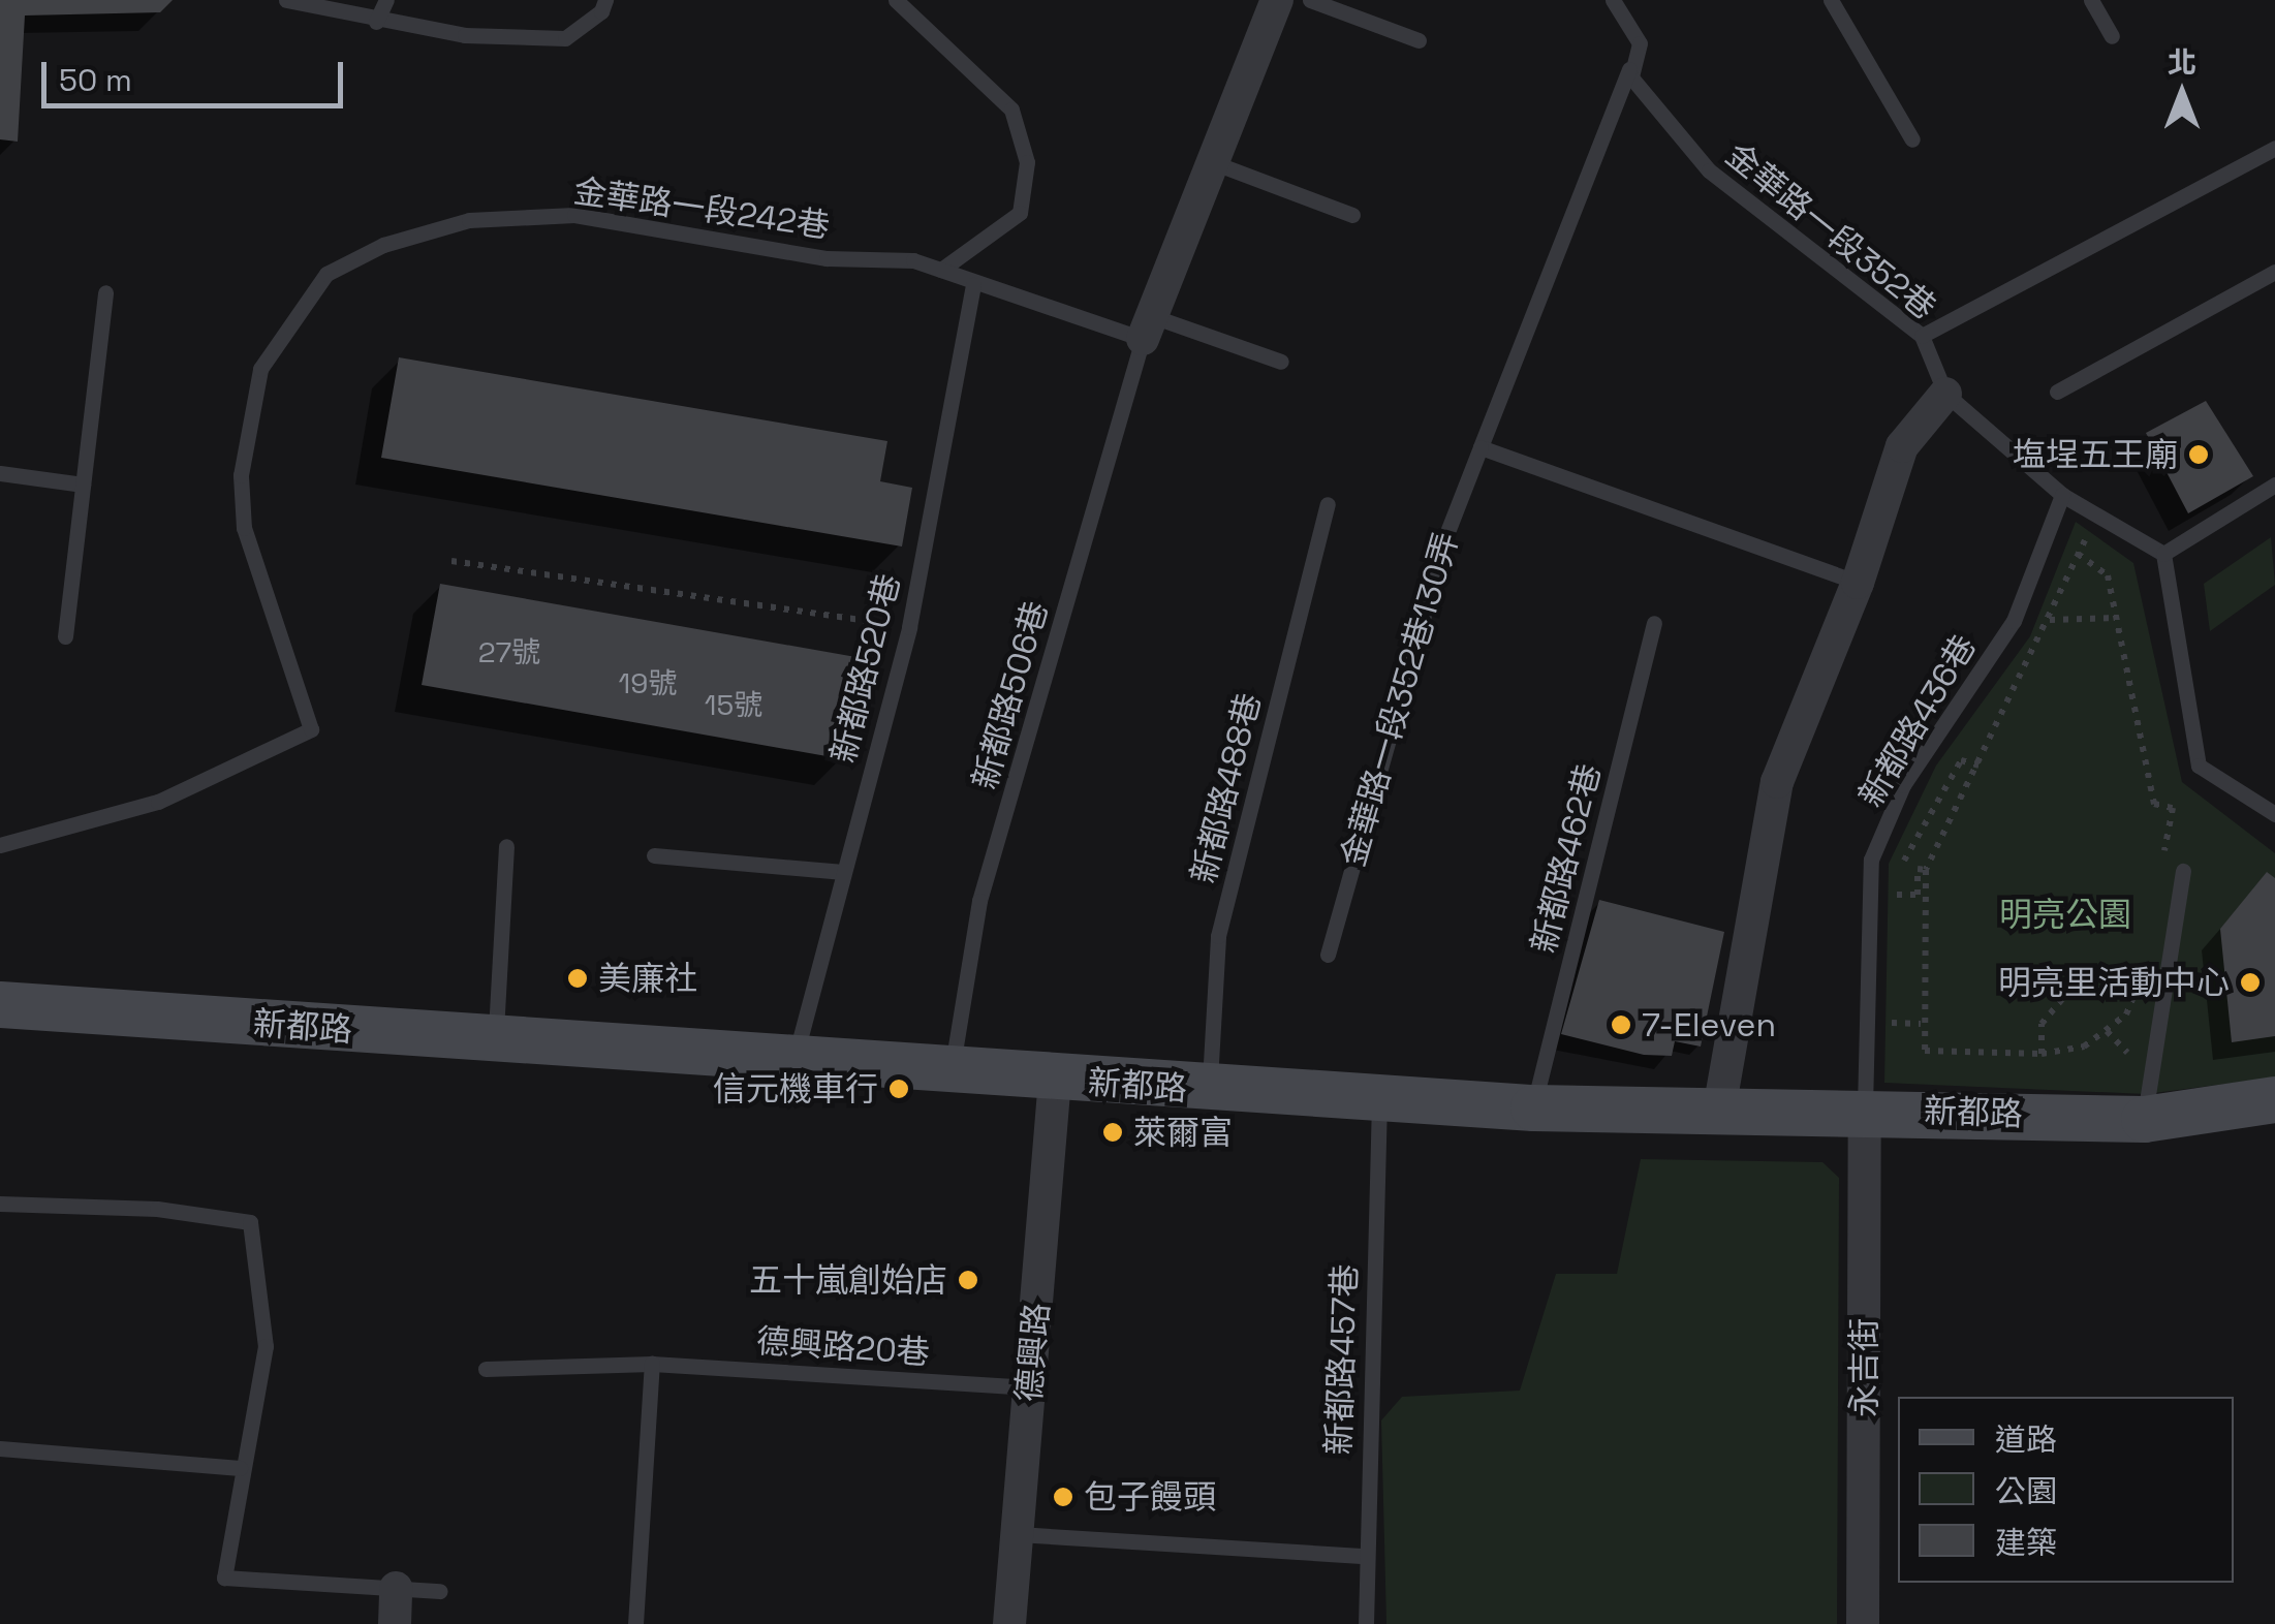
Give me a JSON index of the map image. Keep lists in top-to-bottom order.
{
  "streets": {
    "street": ["新都路", "德興路", "永吉街"],
    "lane": [
      "金華路一段242巷",
      "金華路一段352巷",
      "新都路520巷",
      "新都路506巷",
      "金華路一段352巷130弄",
      "新都路436巷",
      "新都路488巷",
      "新都路462巷",
      "德興路20巷",
      "新都路457巷"
    ]
  },
  "crossings": [
    ["金華路一段242巷", "新都路520巷"],
    ["金華路一段242巷", "新都路506巷"],
    ["金華路一段352巷", "金華路一段352巷130弄"],
    ["金華路一段352巷", "新都路436巷"],
    ["新都路520巷", "新都路"],
    ["新都路506巷", "新都路"],
    ["新都路436巷", "新都路"],
    ["新都路436巷", "永吉街"],
    ["新都路488巷", "新都路"],
    ["新都路462巷", "新都路"],
    ["新都路", "德興路"],
    ["新都路", "新都路457巷"],
    ["新都路", "永吉街"],
    ["德興路20巷", "德興路"]
  ],
  "parks": ["明亮公園"],
  "places": [
    "塩埕五王廟",
    "美廉社",
    "明亮里活動中心",
    "7-Eleven",
    "信元機車行",
    "萊爾富",
    "五十嵐創始店",
    "包子饅頭"
  ],
  "house_numbers": ["27號", "19號", "15號"],
  "legend": ["道路", "公園", "建築"],
  "scale_bar": "50 m",
  "north": "top"
}
